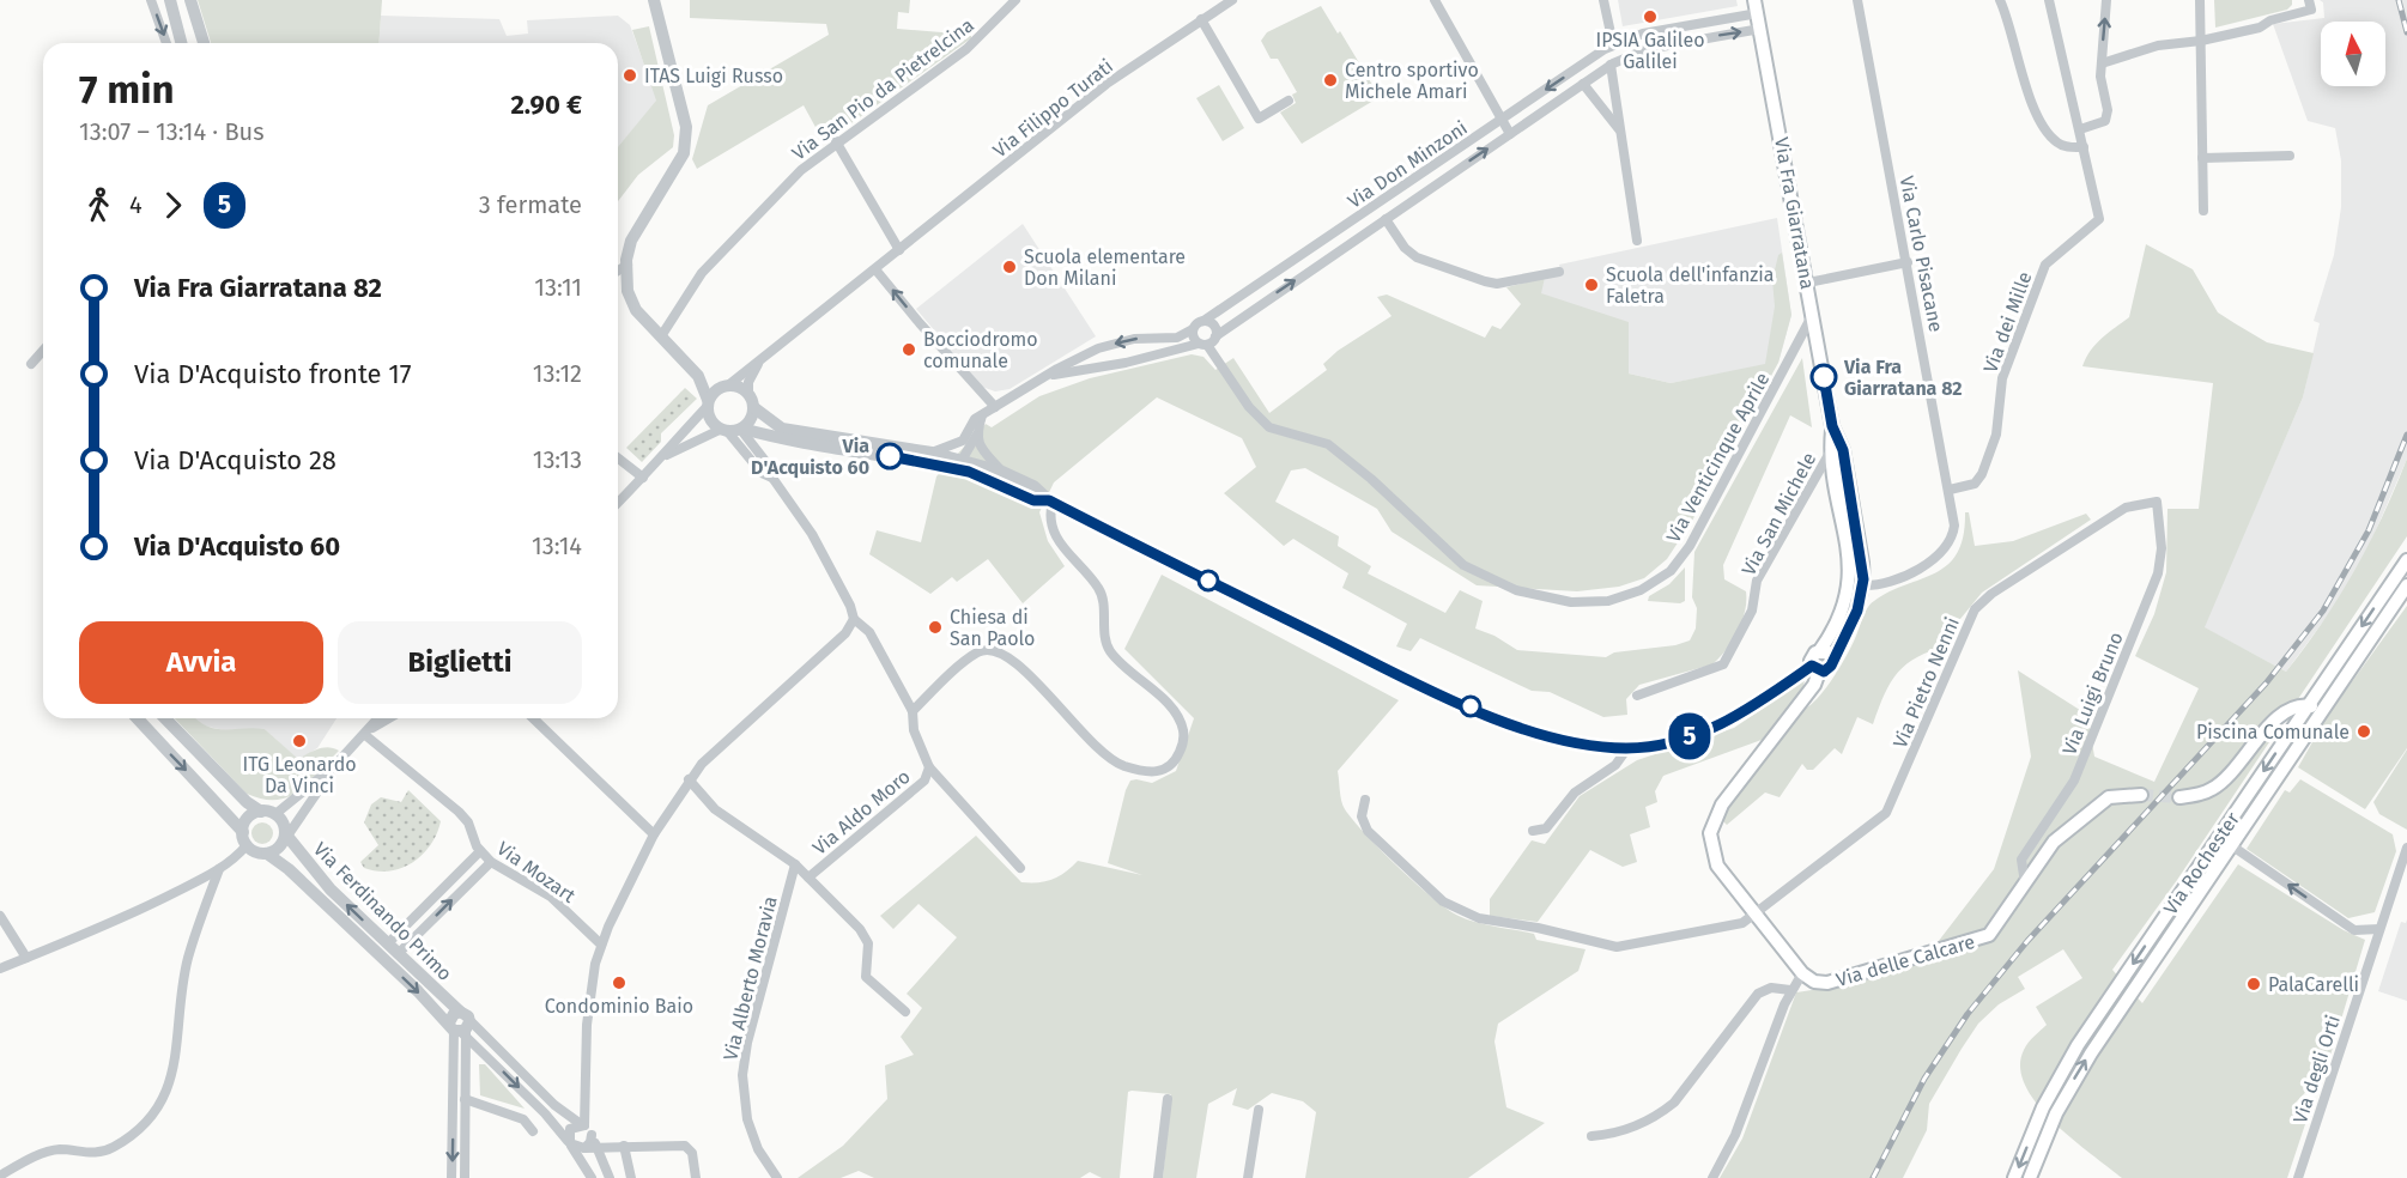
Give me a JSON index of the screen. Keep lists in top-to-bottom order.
{
  "streets": {
    "main road": ["Via Fra Giarratana", "Via Rochester", "Via delle Calcare"],
    "street": [
      "Via San Pio da Pietrelcina",
      "Via Filippo Turati",
      "Via Don Minzoni",
      "Via Carlo Pisacane",
      "Via dei Mille",
      "Via Venticinque Aprile",
      "Via San Michele",
      "Via Pietro Nenni",
      "Via Luigi Bruno",
      "Via Aldo Moro",
      "Via Mozart",
      "Via Ferdinando Primo",
      "Via Alberto Moravia",
      "Via degli Orti"
    ]
  },
  "crossings": [
    ["Via Filippo Turati", "Via Aldo Moro"],
    ["Via Don Minzoni", "Via Fra Giarratana"],
    ["Via Don Minzoni", "Via Venticinque Aprile"],
    ["Via Fra Giarratana", "Via Carlo Pisacane"],
    ["Via Fra Giarratana", "Via Venticinque Aprile"],
    ["Via Fra Giarratana", "Via San Michele"],
    ["Via Carlo Pisacane", "Via dei Mille"],
    ["Via Pietro Nenni", "Via Luigi Bruno"],
    ["Via Luigi Bruno", "Via delle Calcare"]
  ],
  "places": [
    "IPSIA Galileo Galilei",
    "ITAS Luigi Russo",
    "Centro sportivo Michele Amari",
    "Scuola elementare Don Milani",
    "Scuola dell'infanzia Faletra",
    "Bocciodromo comunale",
    "Via Fra Giarratana 82",
    "Via D'Acquisto 60",
    "Chiesa di San Paolo",
    "Piscina Comunale",
    "ITG Leonardo Da Vinci",
    "Condominio Baio",
    "PalaCarelli"
  ],
  "lines": ["bus line 5"],
  "north": "top",
  "page": {
    "on_map": "5",
    "heading": ["7 min", "13:07 – 13:14 · Bus", "2.90 €"],
    "legs": ["4", "5", "3 fermate"],
    "list": [
      {
        "name": "Via Fra Giarratana 82",
        "value": "13:11"
      },
      {
        "name": "Via D'Acquisto fronte 17",
        "value": "13:12"
      },
      {
        "name": "Via D'Acquisto 28",
        "value": "13:13"
      },
      {
        "name": "Via D'Acquisto 60",
        "value": "13:14"
      }
    ],
    "buttons": ["Avvia", "Biglietti"]
  }
}
